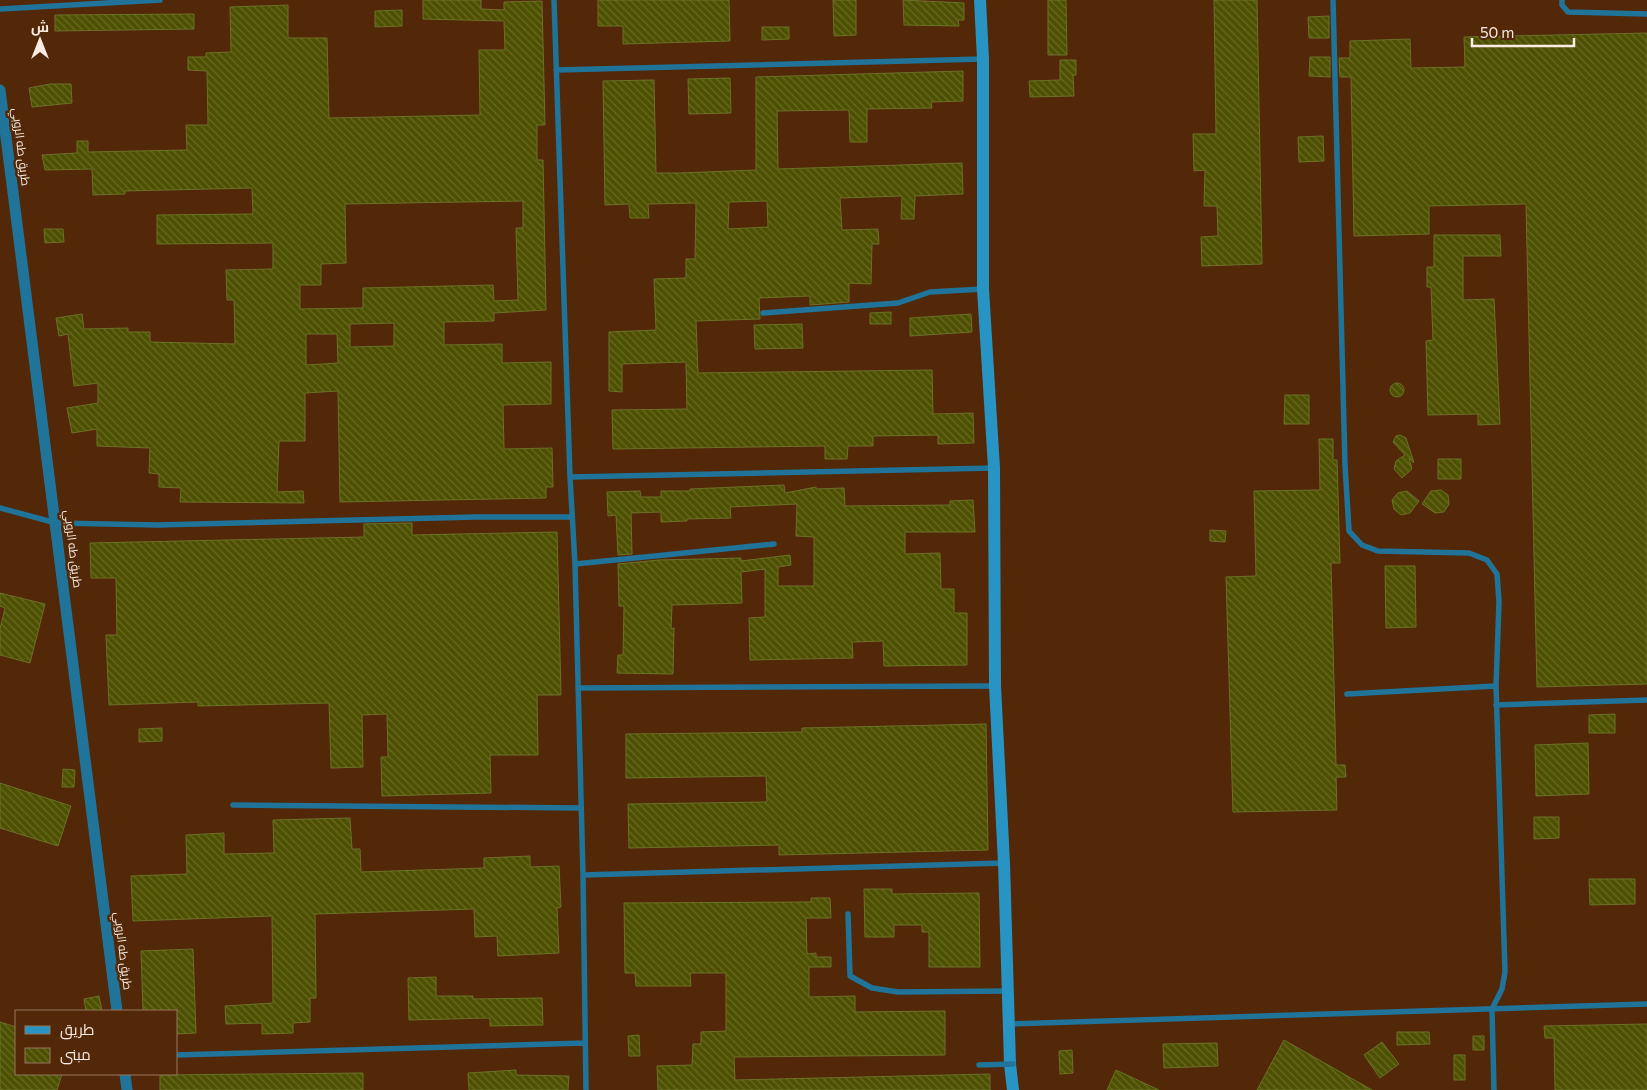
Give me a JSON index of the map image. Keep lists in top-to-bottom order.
{
  "streets": {
    "street": ["طريق طه الروبي"]
  },
  "legend": ["طريق", "مبنى"],
  "scale_bar": "50 m",
  "north": "top"
}
